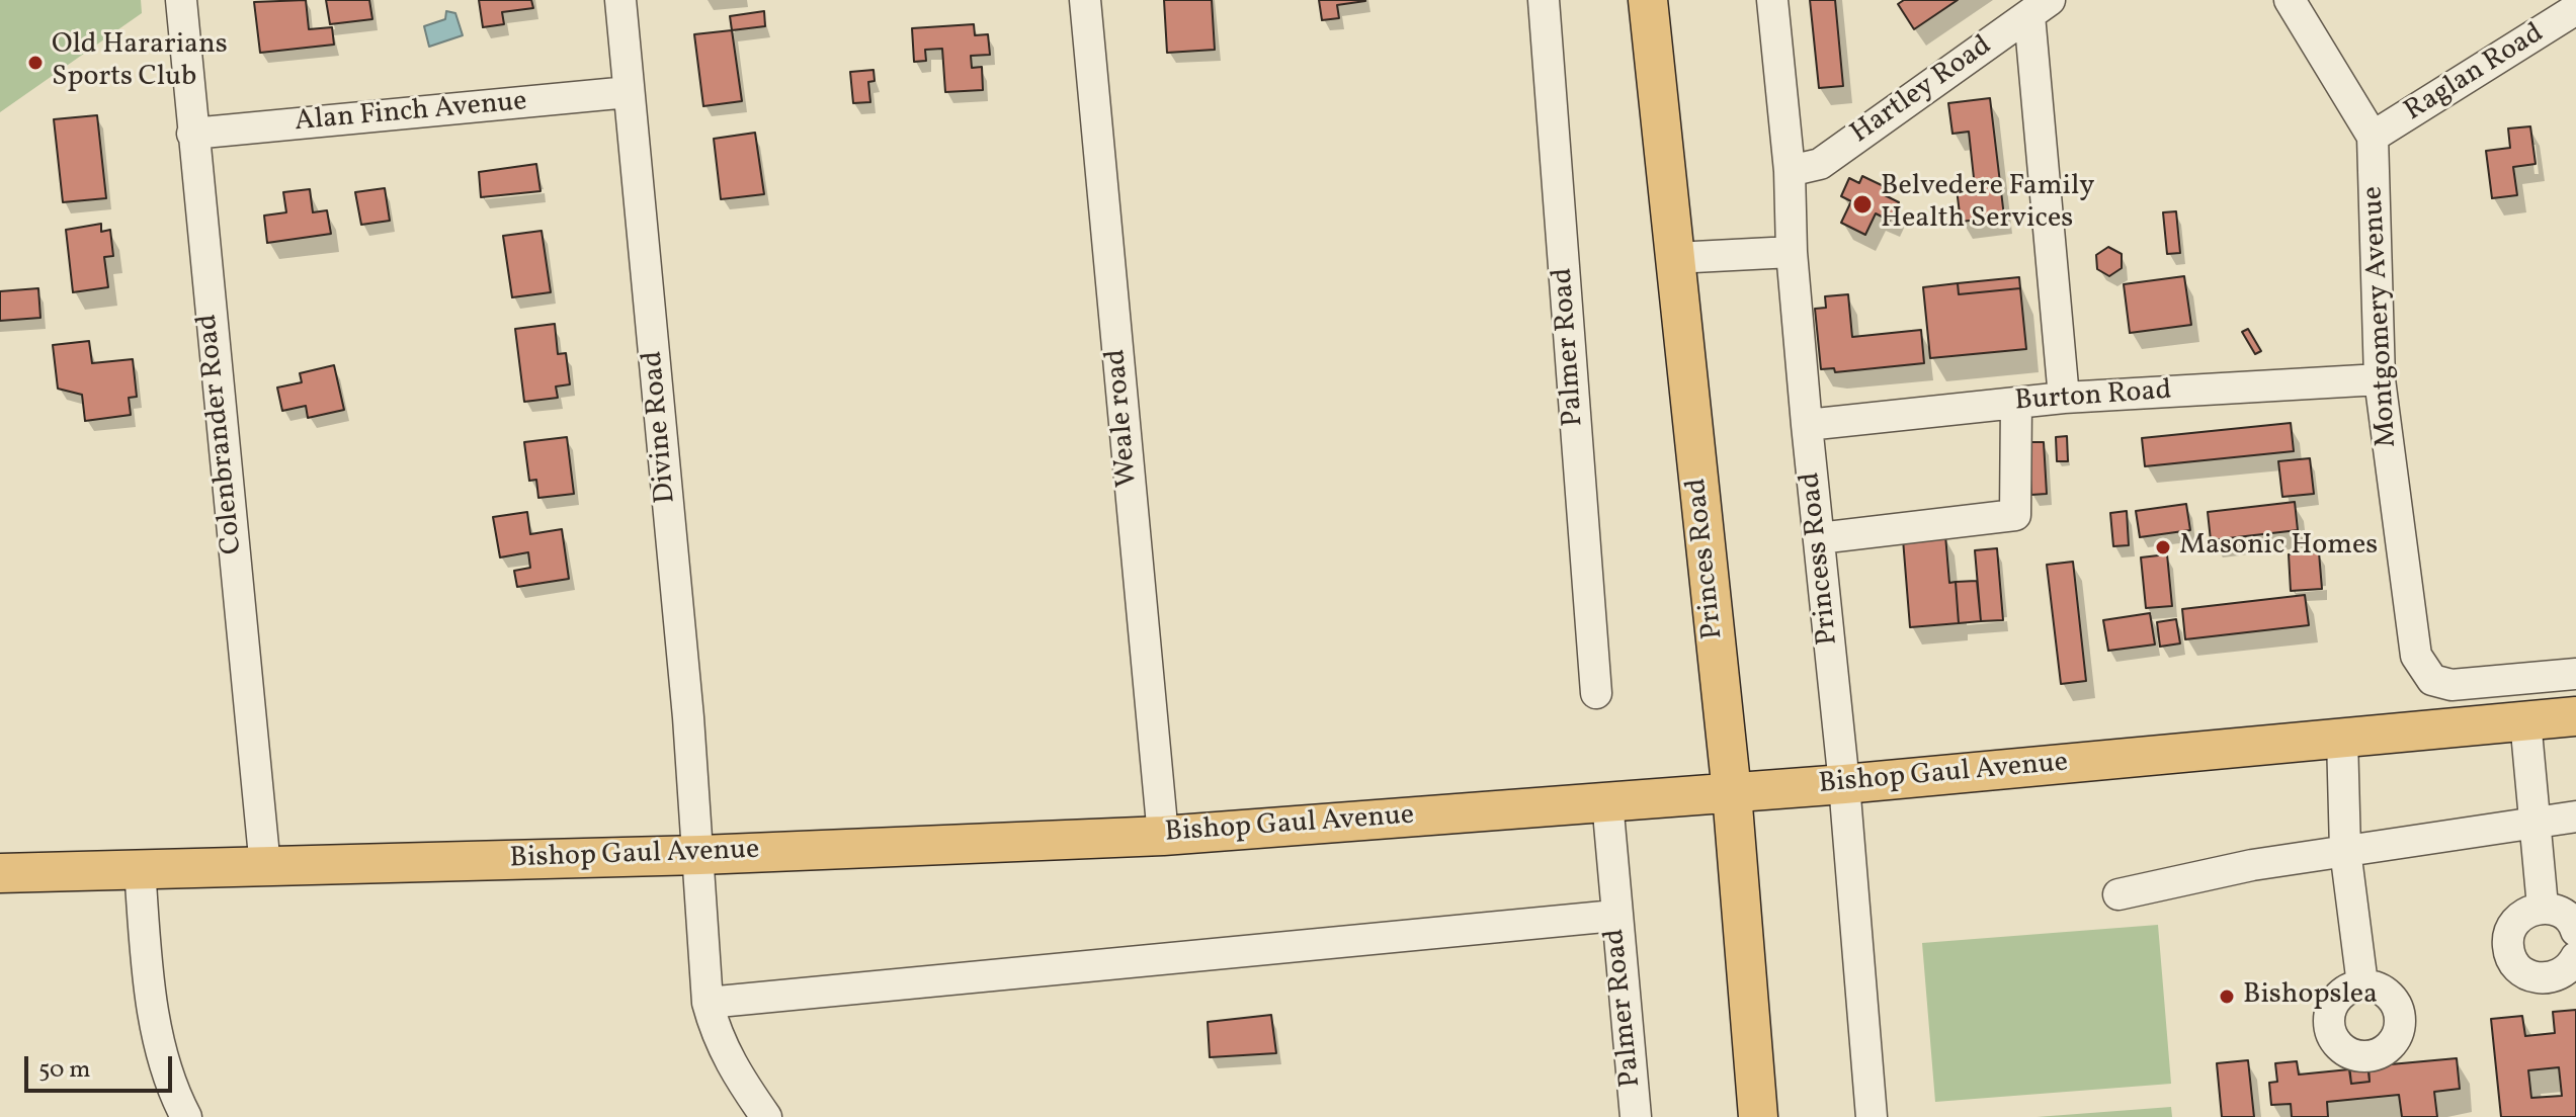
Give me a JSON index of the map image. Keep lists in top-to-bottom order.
{
  "streets": {
    "main road": ["Princes Road", "Bishop Gaul Avenue"],
    "street": [
      "Raglan Road",
      "Hartley Road",
      "Alan Finch Avenue",
      "Montgomery Avenue",
      "Palmer Road",
      "Burton Road",
      "Weale road",
      "Divine Road",
      "Colenbrander Road",
      "Princess Road"
    ]
  },
  "crossings": [
    ["Raglan Road", "Montgomery Avenue"],
    ["Hartley Road", "Princess Road"],
    ["Alan Finch Avenue", "Divine Road"],
    ["Alan Finch Avenue", "Colenbrander Road"],
    ["Montgomery Avenue", "Burton Road"],
    ["Palmer Road", "Bishop Gaul Avenue"],
    ["Burton Road", "Princess Road"],
    ["Weale road", "Bishop Gaul Avenue"],
    ["Divine Road", "Bishop Gaul Avenue"],
    ["Colenbrander Road", "Bishop Gaul Avenue"],
    ["Princes Road", "Bishop Gaul Avenue"],
    ["Princess Road", "Bishop Gaul Avenue"]
  ],
  "places": [
    "Old Hararians Sports Club",
    "Belvedere Family Health Services",
    "Masonic Homes",
    "Bishopslea"
  ],
  "scale_bar": "50 m"
}
